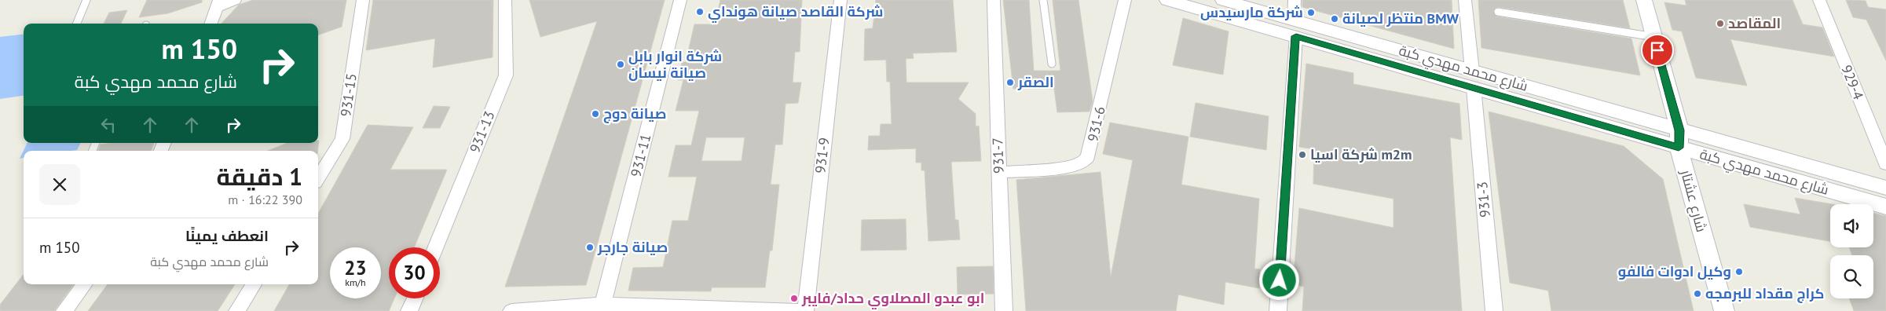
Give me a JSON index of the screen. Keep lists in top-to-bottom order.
{
  "streets": {
    "street": [
      "شارع محمد مهدي كبة",
      "929-4",
      "931-15",
      "931-6",
      "931-13",
      "931-11",
      "931-9",
      "931-7",
      "931-3",
      "شارع عشتار"
    ]
  },
  "crossings": [
    ["شارع محمد مهدي كبة", "931-3"],
    ["شارع محمد مهدي كبة", "شارع عشتار"],
    ["931-6", "931-7"]
  ],
  "places": [
    "شركة القاصد صيانة هونداي",
    "شركة مارسيدس",
    "منتظر لصيانة BMW",
    "المقاصد",
    "شركة انوار بابل صيانة نيسان",
    "الصقر",
    "صيانة دوج",
    "شركة اسيا m2m",
    "صيانة جارجر",
    "وكيل ادوات فالفو",
    "كراج مقداد للبرمجه",
    "ابو عبدو المصلاوي حداد/فايبر"
  ],
  "page": {
    "turn": ["150 m", "شارع محمد مهدي كبة"],
    "heading": ["1 دقيقة", "390 m · 16:22"],
    "list": [
      {
        "name": "انعطف يمينًا",
        "note": "شارع محمد مهدي كبة",
        "value": "150 m"
      }
    ],
    "speed": "23 km/h",
    "limit": "30"
  }
}
